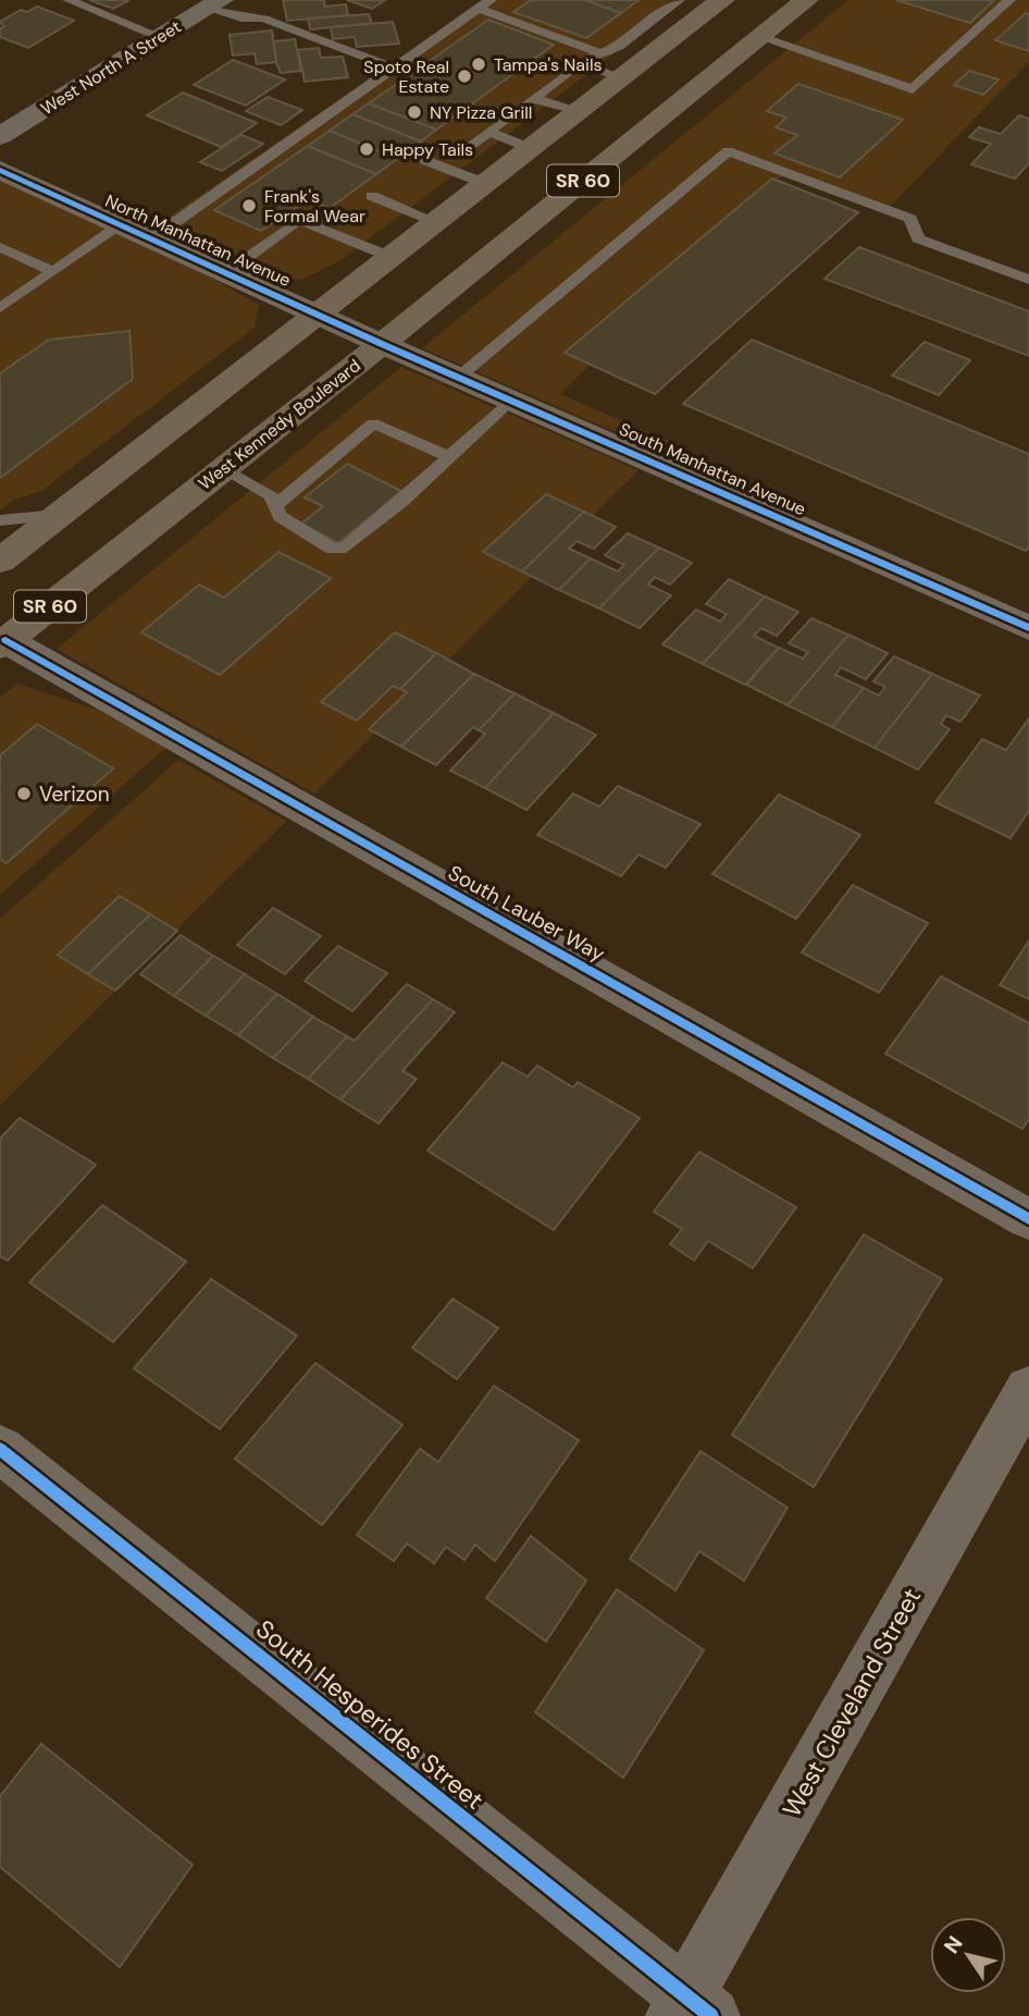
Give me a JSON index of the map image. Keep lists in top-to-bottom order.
{
  "streets": {
    "main road": ["SR 60", "West Kennedy Boulevard"],
    "street": [
      "West North A Street",
      "North Manhattan Avenue",
      "South Manhattan Avenue",
      "South Lauber Way",
      "West Cleveland Street",
      "South Hesperides Street"
    ]
  },
  "crossings": [
    ["SR 60", "North Manhattan Avenue"],
    ["North Manhattan Avenue", "West Kennedy Boulevard"],
    ["North Manhattan Avenue", "South Manhattan Avenue"],
    ["West Kennedy Boulevard", "South Manhattan Avenue"],
    ["West Kennedy Boulevard", "South Lauber Way"],
    ["West Cleveland Street", "South Hesperides Street"]
  ],
  "places": [
    "Tampa's Nails",
    "Spoto Real Estate",
    "NY Pizza Grill",
    "Happy Tails",
    "Frank's Formal Wear",
    "Verizon"
  ],
  "north": "top left"
}
